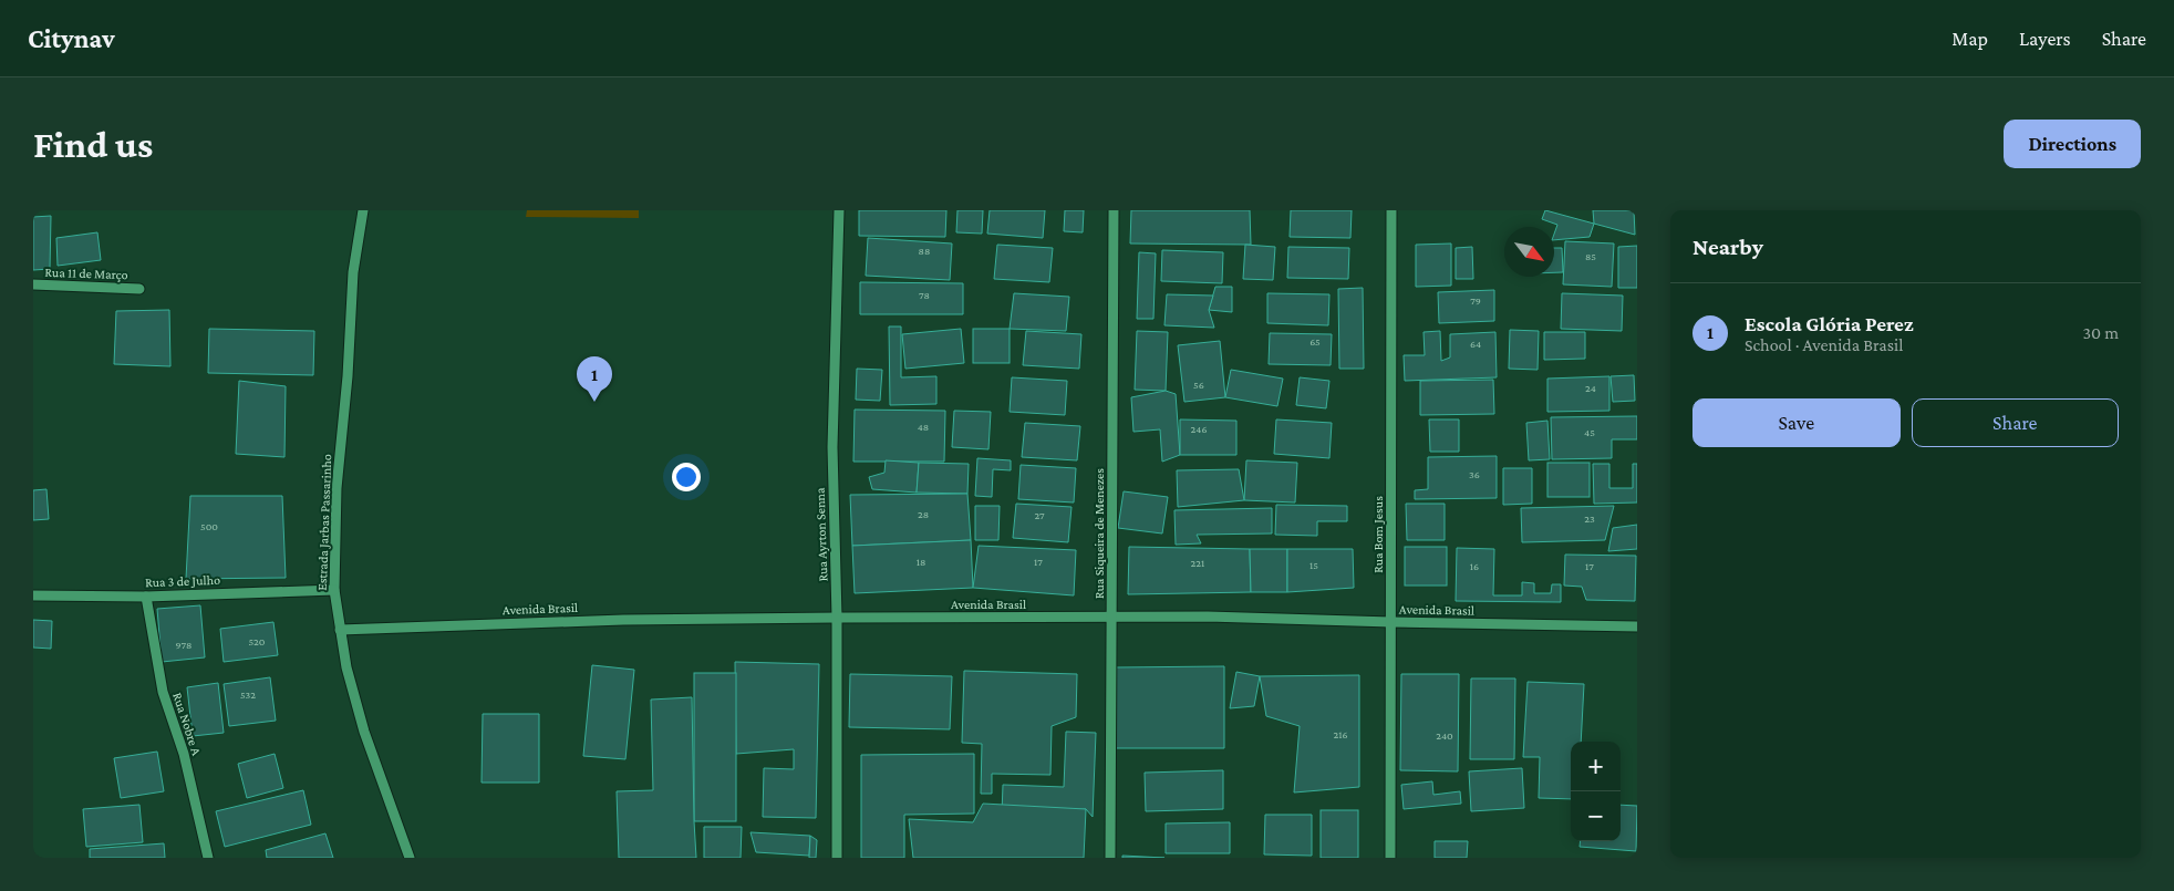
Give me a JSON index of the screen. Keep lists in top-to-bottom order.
{
  "streets": {
    "street": [
      "Rua 11 de Março",
      "Estrada Jarbas Passarinho",
      "Rua Siqueira de Menezes",
      "Rua Ayrton Senna",
      "Rua Bom Jesus",
      "Rua 3 de Julho",
      "Avenida Brasil",
      "Rua Nobre A"
    ]
  },
  "crossings": [
    ["Estrada Jarbas Passarinho", "Rua 3 de Julho"],
    ["Estrada Jarbas Passarinho", "Avenida Brasil"],
    ["Rua Siqueira de Menezes", "Avenida Brasil"],
    ["Rua Ayrton Senna", "Avenida Brasil"],
    ["Rua Bom Jesus", "Avenida Brasil"],
    ["Rua 3 de Julho", "Rua Nobre A"]
  ],
  "house_numbers": [
    "88",
    "85",
    "78",
    "79",
    "65",
    "64",
    "56",
    "24",
    "48",
    "246",
    "45",
    "36",
    "28",
    "27",
    "23",
    "500",
    "18",
    "17",
    "221",
    "15",
    "16",
    "17",
    "520",
    "978",
    "532",
    "216",
    "240"
  ],
  "north": "bottom right",
  "page": {
    "header": "Citynav",
    "nav": ["Map", "Layers", "Share"],
    "buttons": [
      "Directions",
      ["Save", "Share"]
    ],
    "title": "Find us",
    "heading": "Nearby",
    "list": [
      {
        "mark": "1",
        "name": "Escola Glória Perez",
        "note": "School · Avenida Brasil",
        "value": "30 m"
      }
    ],
    "pins": "1",
    "map_buttons": ["+", "−"]
  }
}
